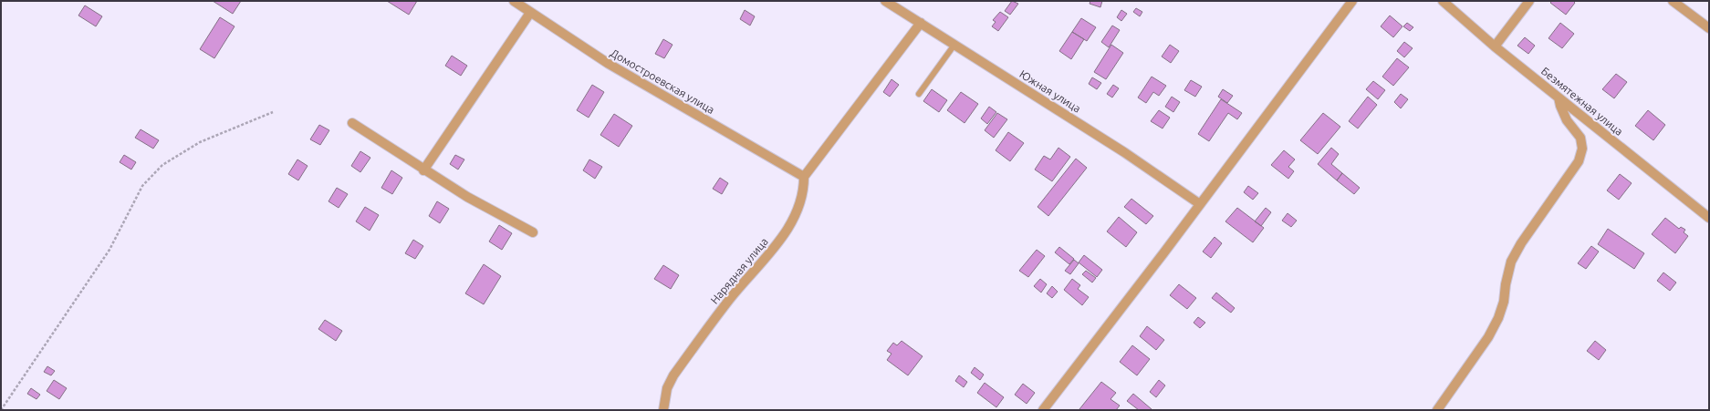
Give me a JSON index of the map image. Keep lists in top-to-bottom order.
{
  "streets": {
    "street": [
      "Домостроевская улица",
      "Южная улица",
      "Безмятежная улица",
      "Нарядная улица"
    ]
  },
  "crossings": [
    ["Домостроевская улица", "Нарядная улица"]
  ]
}
